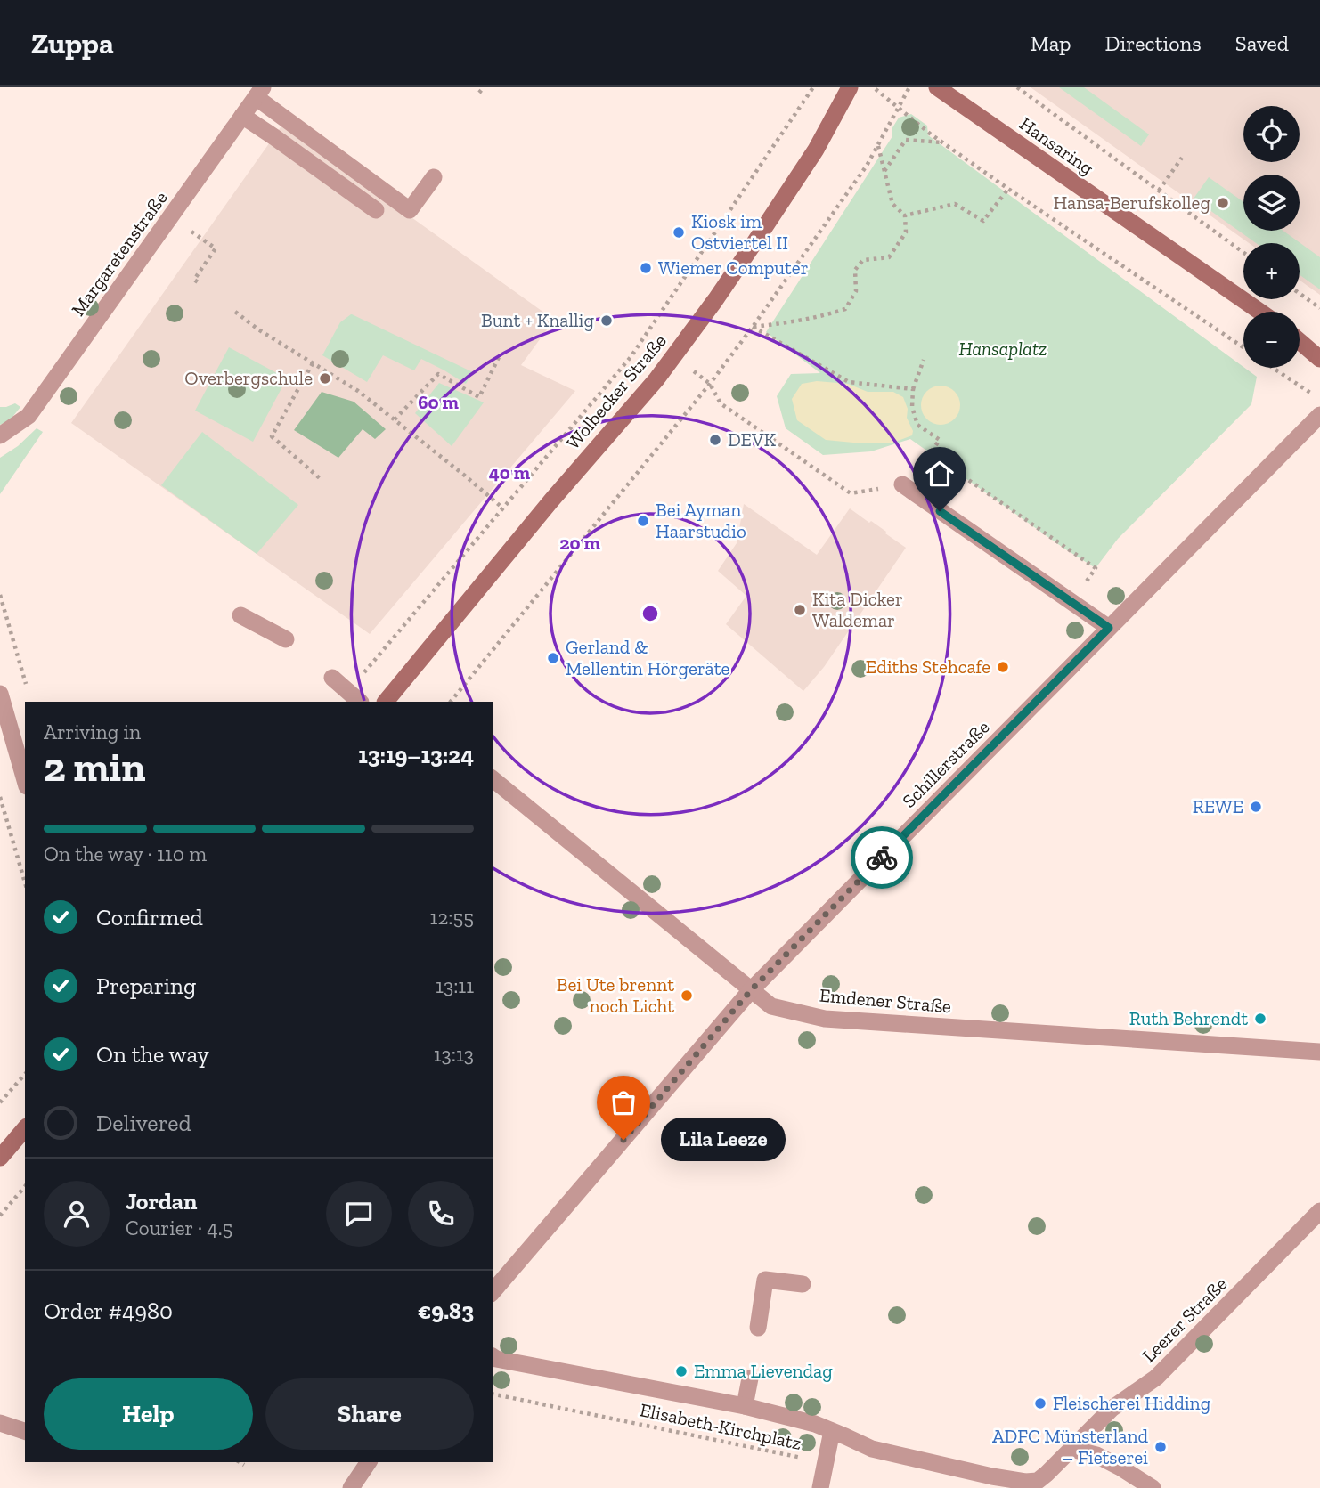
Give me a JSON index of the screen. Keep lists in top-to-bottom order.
{
  "streets": {
    "main road": ["Hansaring", "Wolbecker Straße"],
    "street": [
      "Margaretenstraße",
      "Schillerstraße",
      "Emdener Straße",
      "Leerer Straße"
    ],
    "path": ["Elisabeth-Kirchplatz"]
  },
  "crossings": [
    ["Schillerstraße", "Emdener Straße"]
  ],
  "parks": ["Hansaplatz"],
  "places": [
    "Hansa-Berufskolleg",
    "Kiosk im Ostviertel II",
    "Wiemer Computer",
    "Bunt + Knallig",
    "Overbergschule",
    "DEVK",
    "Bei Ayman Haarstudio",
    "Kita Dicker Waldemar",
    "Gerland & Mellentin Hörgeräte",
    "Ediths Stehcafe",
    "REWE",
    "Bei Ute brennt noch Licht",
    "Ruth Behrendt",
    "Lila Leeze",
    "Emma Lievendag",
    "Fleischerei Hidding",
    "ADFC Münsterland – Fietserei"
  ],
  "page": {
    "header": "Zuppa",
    "nav": ["Map", "Directions", "Saved"],
    "map_buttons": ["+", "−"],
    "heading": ["2 min", "Arriving in", "13:19–13:24"],
    "panel": [
      "Jordan",
      "Courier · 4.5",
      "Order #4980",
      "€9.83"
    ],
    "bar": "On the way · 110 m",
    "list": [
      ["Confirmed", "12:55"],
      ["Preparing", "13:11"],
      ["On the way", "13:13"],
      "Delivered"
    ],
    "bubble": "Lila Leeze",
    "buttons": ["Help", "Share"]
  },
  "rings": ["60 m", "40 m", "20 m"]
}
